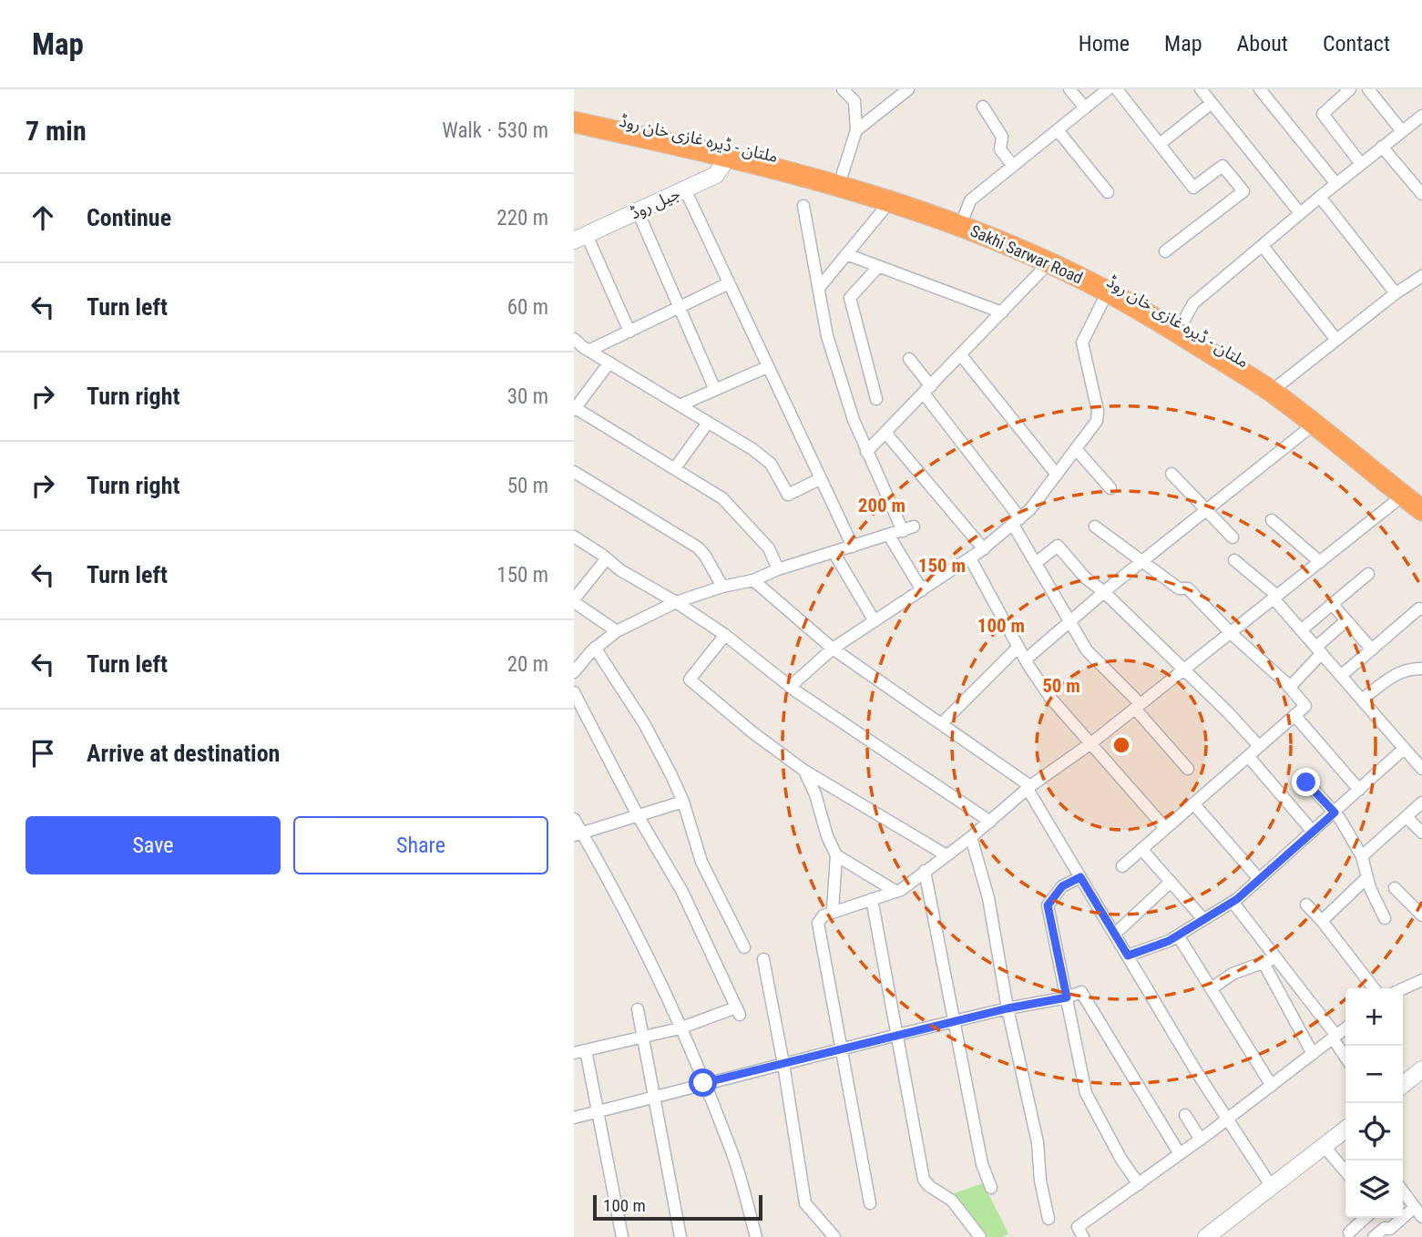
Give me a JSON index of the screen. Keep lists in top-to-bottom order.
{
  "streets": {
    "highway": ["ملتان - ڈیرہ غازی خان روڈ", "Sakhi Sarwar Road"],
    "street": ["جیل روڈ"]
  },
  "crossings": [
    ["ملتان - ڈیرہ غازی خان روڈ", "Sakhi Sarwar Road"],
    ["جیل روڈ", "Sakhi Sarwar Road"]
  ],
  "scale_bar": "100 m",
  "page": {
    "header": "Map",
    "nav": [
      "Home",
      "Map",
      "About",
      "Contact"
    ],
    "heading": ["7 min", "Walk · 530 m"],
    "list": [
      ["Continue", "220 m"],
      ["Turn left", "60 m"],
      ["Turn right", "30 m"],
      ["Turn right", "50 m"],
      ["Turn left", "150 m"],
      ["Turn left", "20 m"],
      "Arrive at destination"
    ],
    "buttons": ["Save", "Share"],
    "map_buttons": ["+", "−"],
    "scale": "100 m"
  },
  "rings": [
    "200 m",
    "150 m",
    "100 m",
    "50 m"
  ]
}
